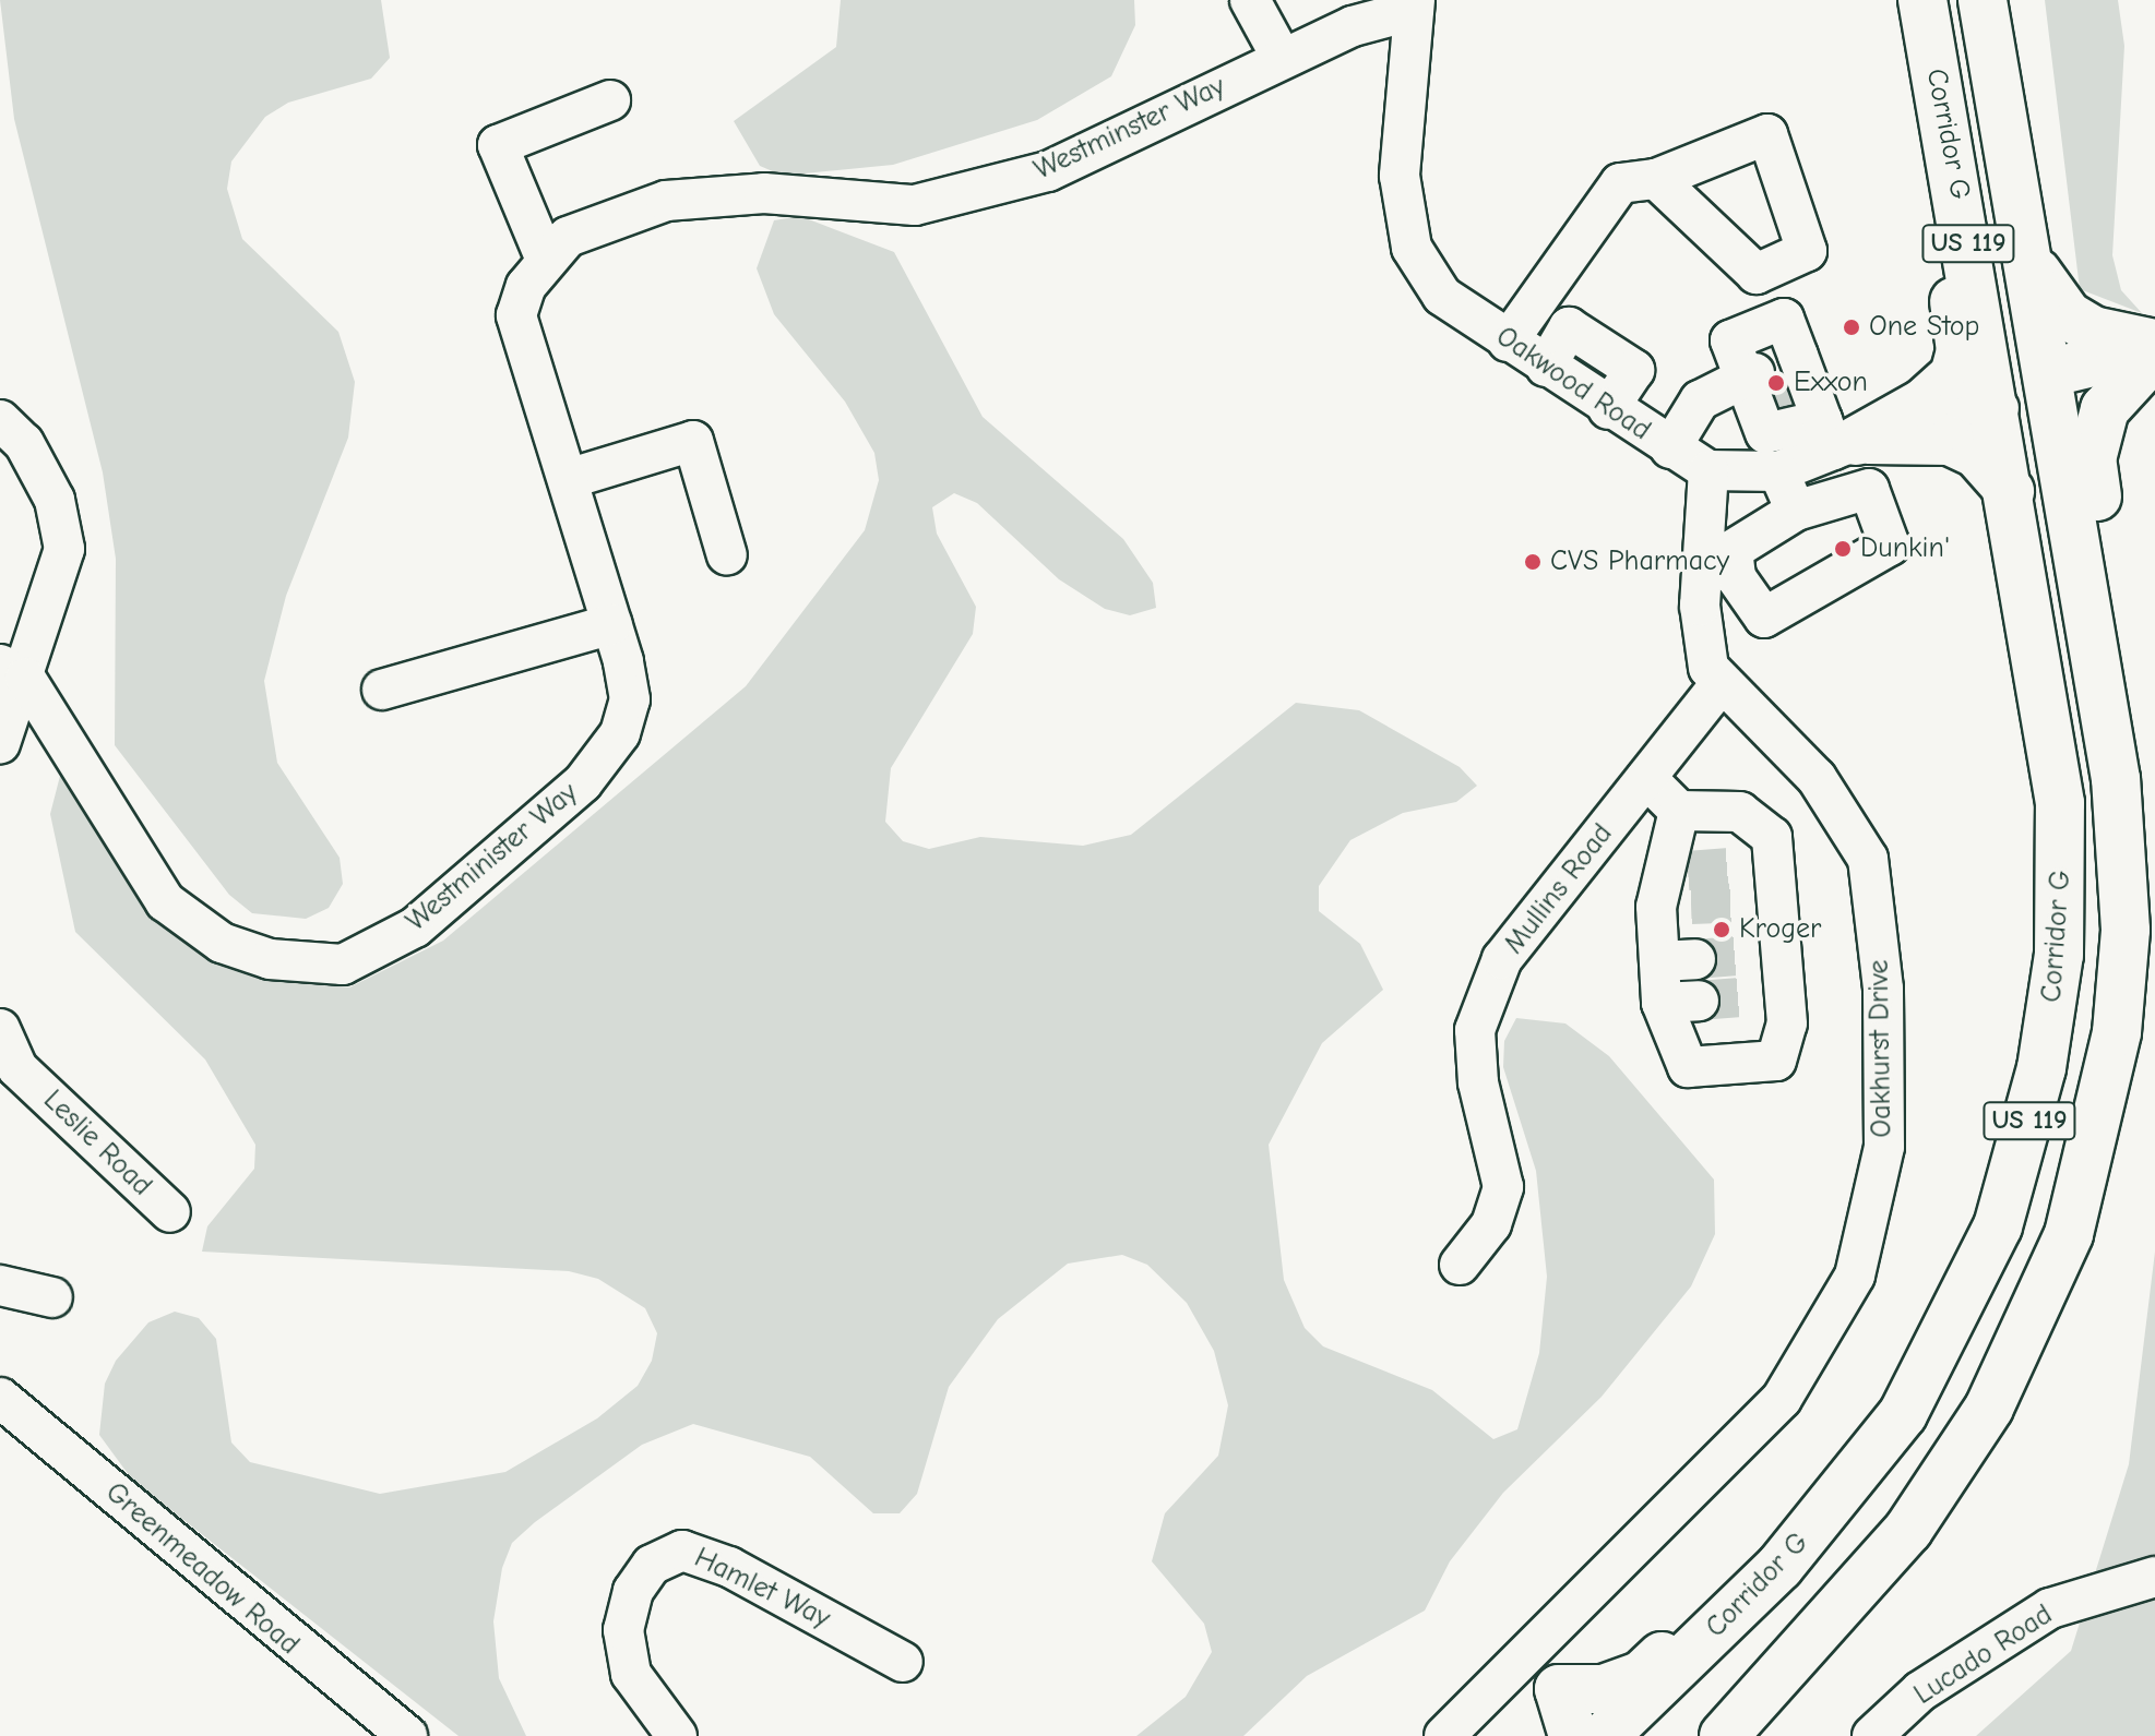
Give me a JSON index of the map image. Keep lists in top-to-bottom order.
{
  "streets": {
    "main road": ["Corridor G", "US 119"],
    "street": [
      "Westminster Way",
      "Oakwood Road",
      "Westminister Way",
      "Mullins Road",
      "Oakhurst Drive",
      "Leslie Road",
      "Greenmeadow Road",
      "Hamlet Way",
      "Lucado Road"
    ]
  },
  "crossings": [
    ["Westminster Way", "Oakwood Road"],
    ["Westminster Way", "Westminister Way"],
    ["Corridor G", "Oakwood Road"],
    ["Oakwood Road", "Oakhurst Drive"],
    ["Mullins Road", "Oakhurst Drive"]
  ],
  "places": [
    "One Stop",
    "Exxon",
    "Dunkin'",
    "CVS Pharmacy",
    "Kroger"
  ]
}
